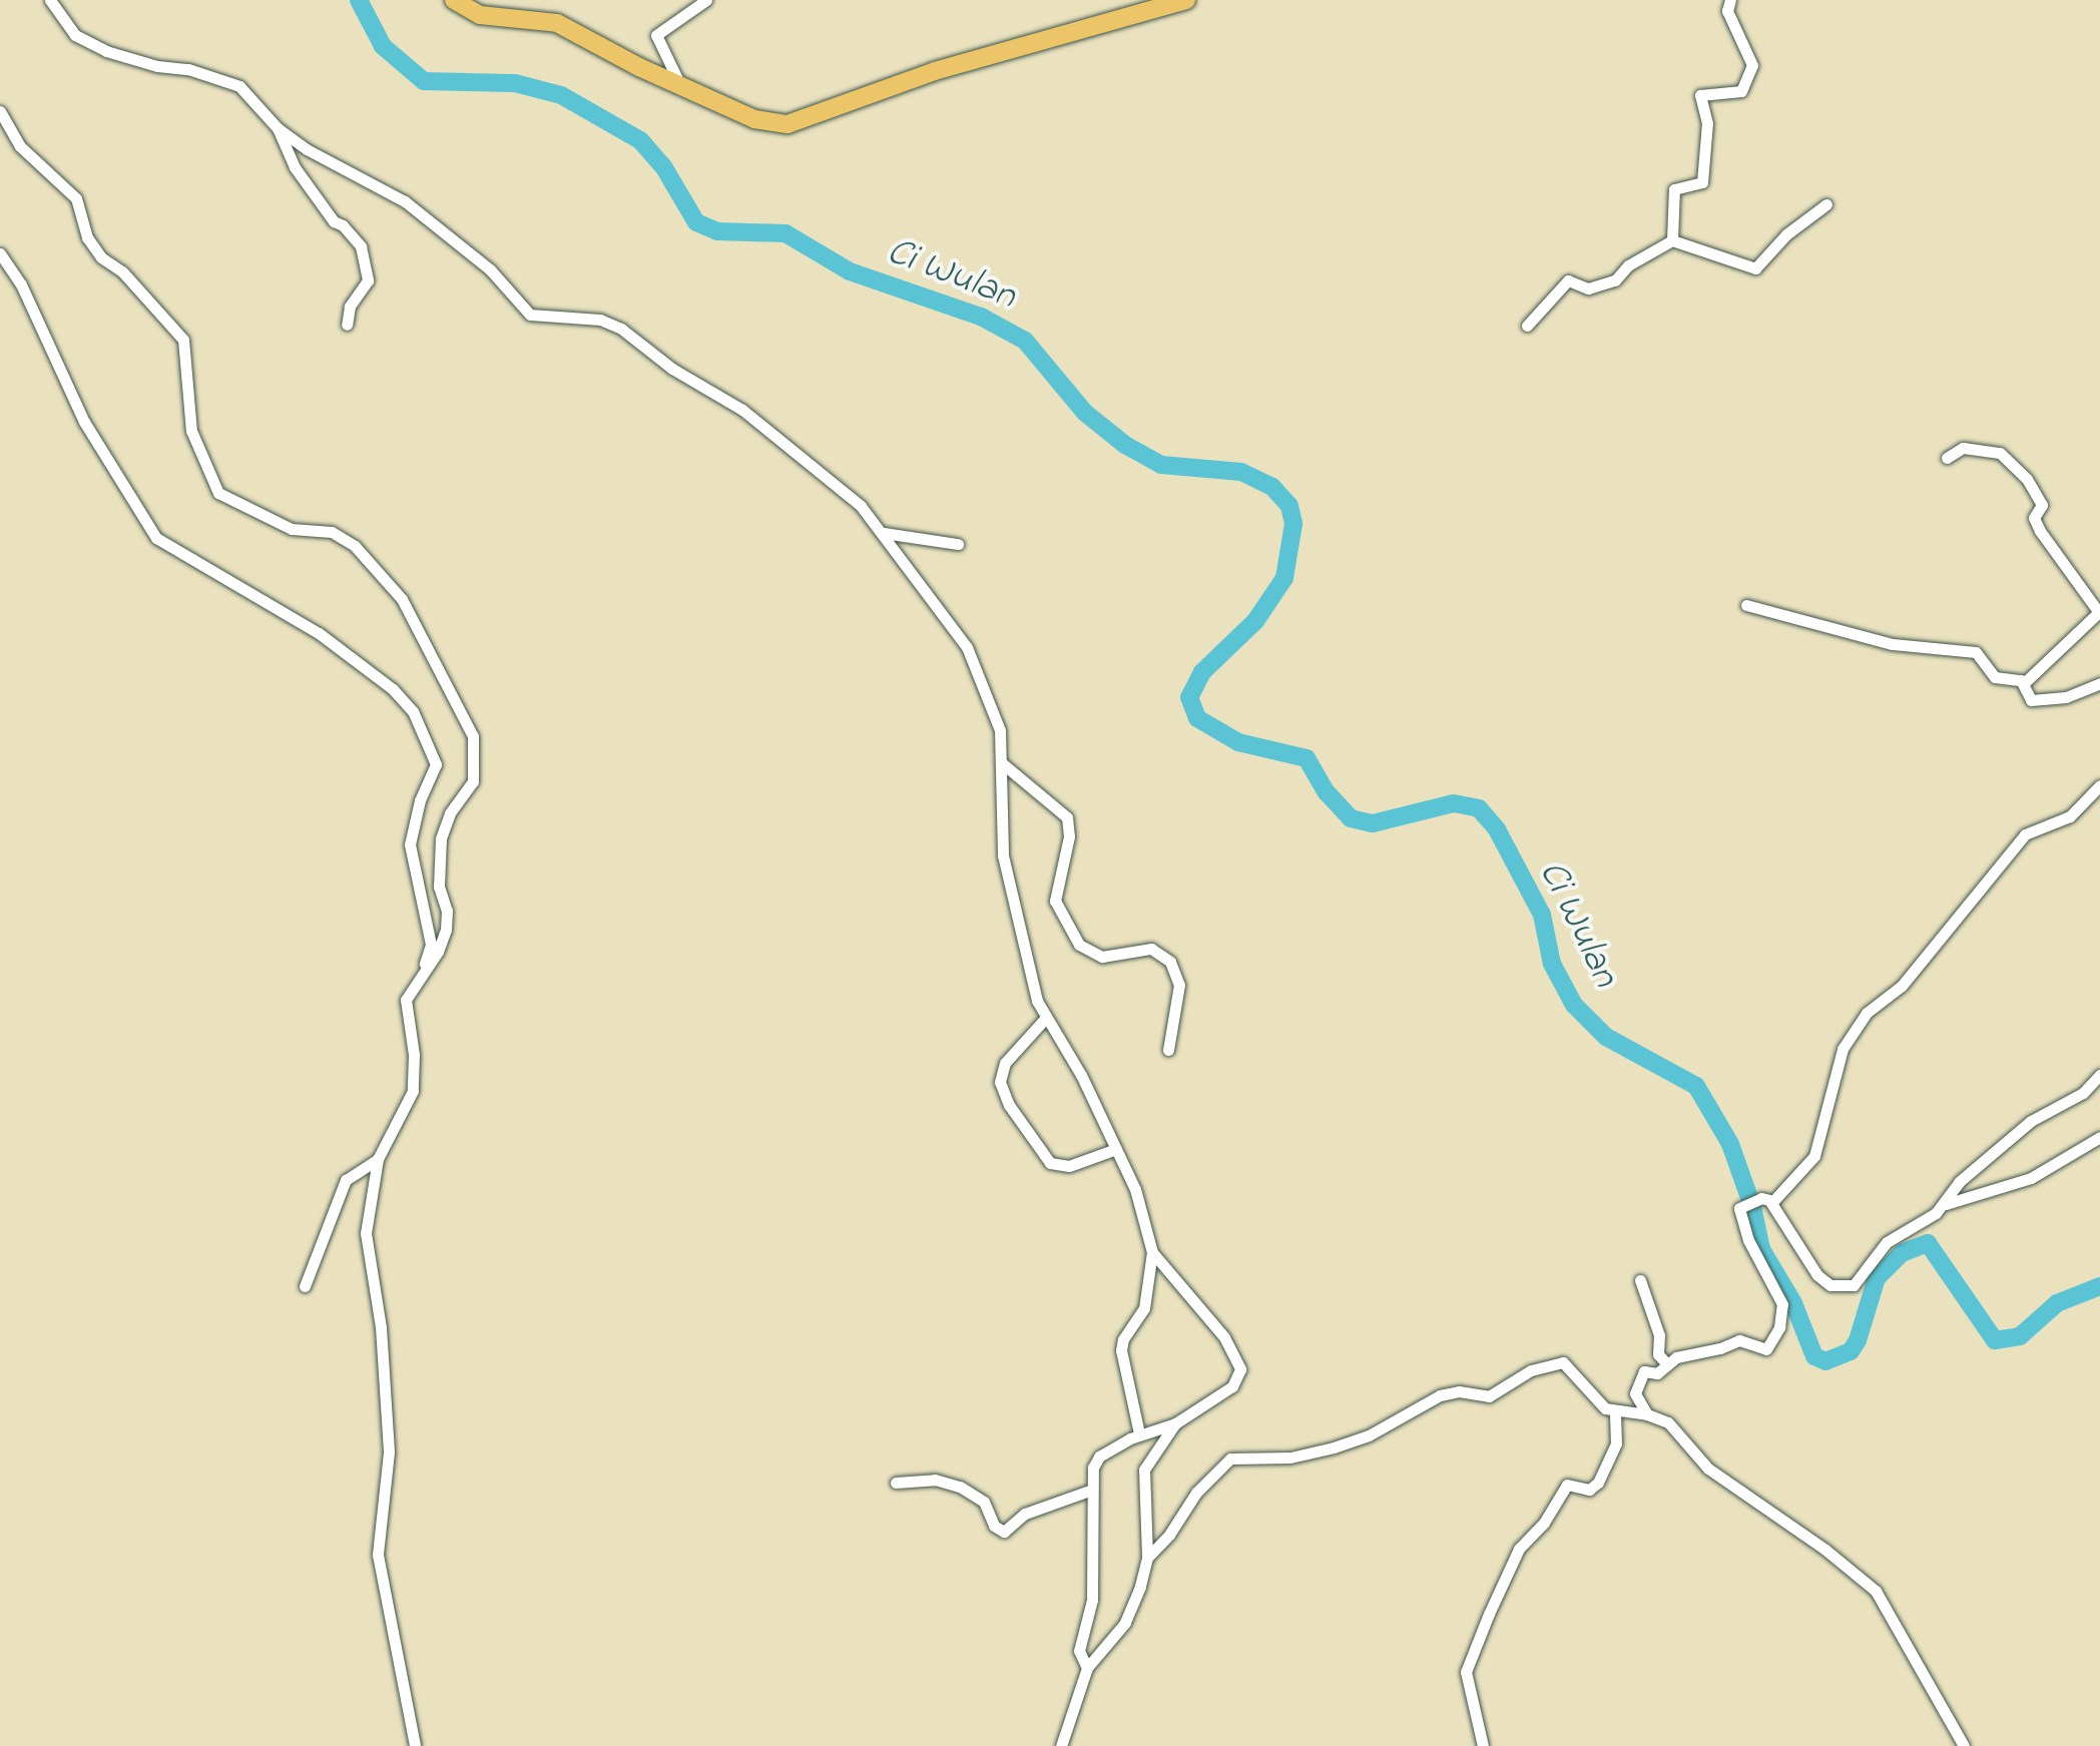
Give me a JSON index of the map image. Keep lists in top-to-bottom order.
{
  "water": ["Ci Wulan"]
}
